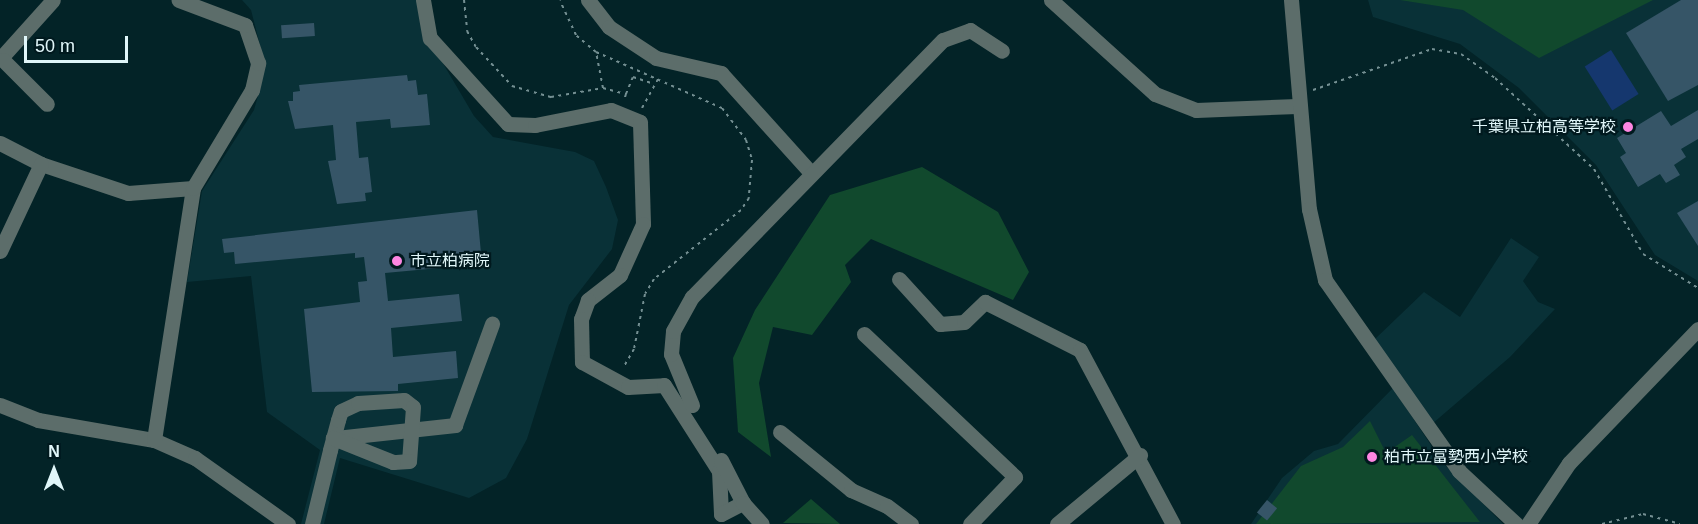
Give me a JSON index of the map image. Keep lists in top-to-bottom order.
{
  "places": ["千葉県立柏高等学校", "市立柏病院", "柏市立富勢西小学校"],
  "scale_bar": "50 m",
  "north": "top"
}
